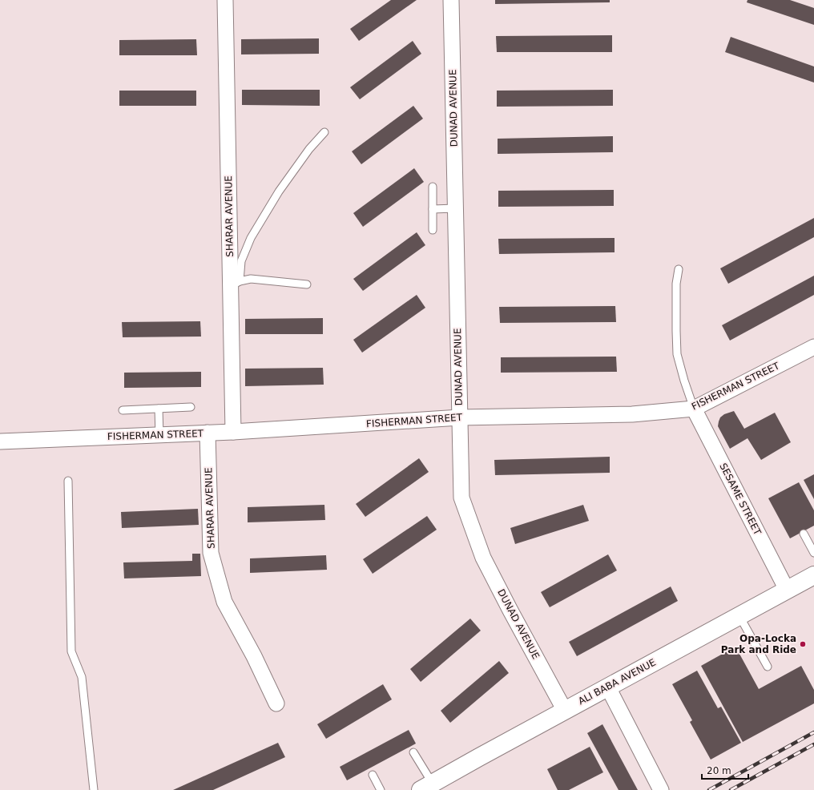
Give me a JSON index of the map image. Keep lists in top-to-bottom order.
{
  "streets": {
    "street": [
      "DUNAD AVENUE",
      "SHARAR AVENUE",
      "FISHERMAN STREET",
      "SESAME STREET",
      "ALI BABA AVENUE"
    ]
  },
  "crossings": [
    ["DUNAD AVENUE", "FISHERMAN STREET"],
    ["DUNAD AVENUE", "ALI BABA AVENUE"],
    ["SHARAR AVENUE", "FISHERMAN STREET"],
    ["FISHERMAN STREET", "SESAME STREET"],
    ["SESAME STREET", "ALI BABA AVENUE"]
  ],
  "places": ["Opa-Locka Park and Ride"],
  "scale_bar": "20 m"
}
